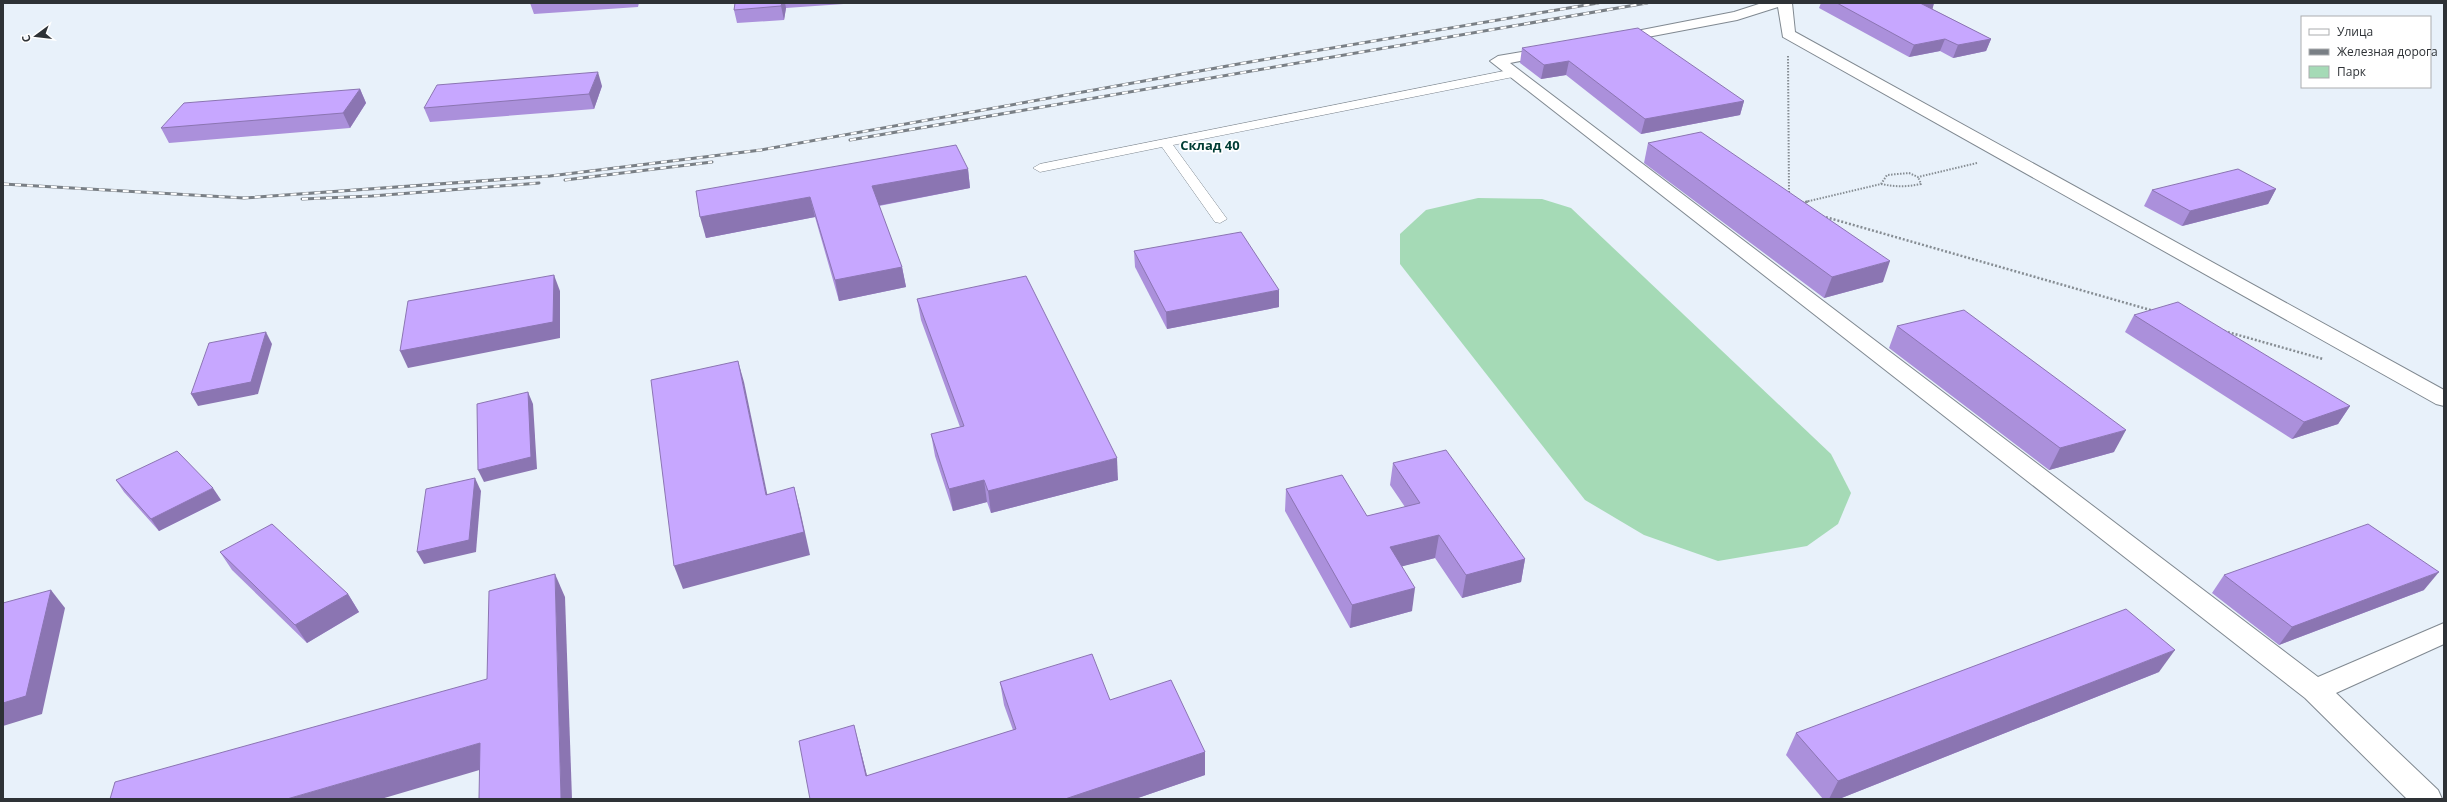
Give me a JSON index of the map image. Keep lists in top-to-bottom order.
{
  "districts": ["Склад 40"],
  "legend": ["Улица", "Железная дорога", "Парк"],
  "north": "left"
}
